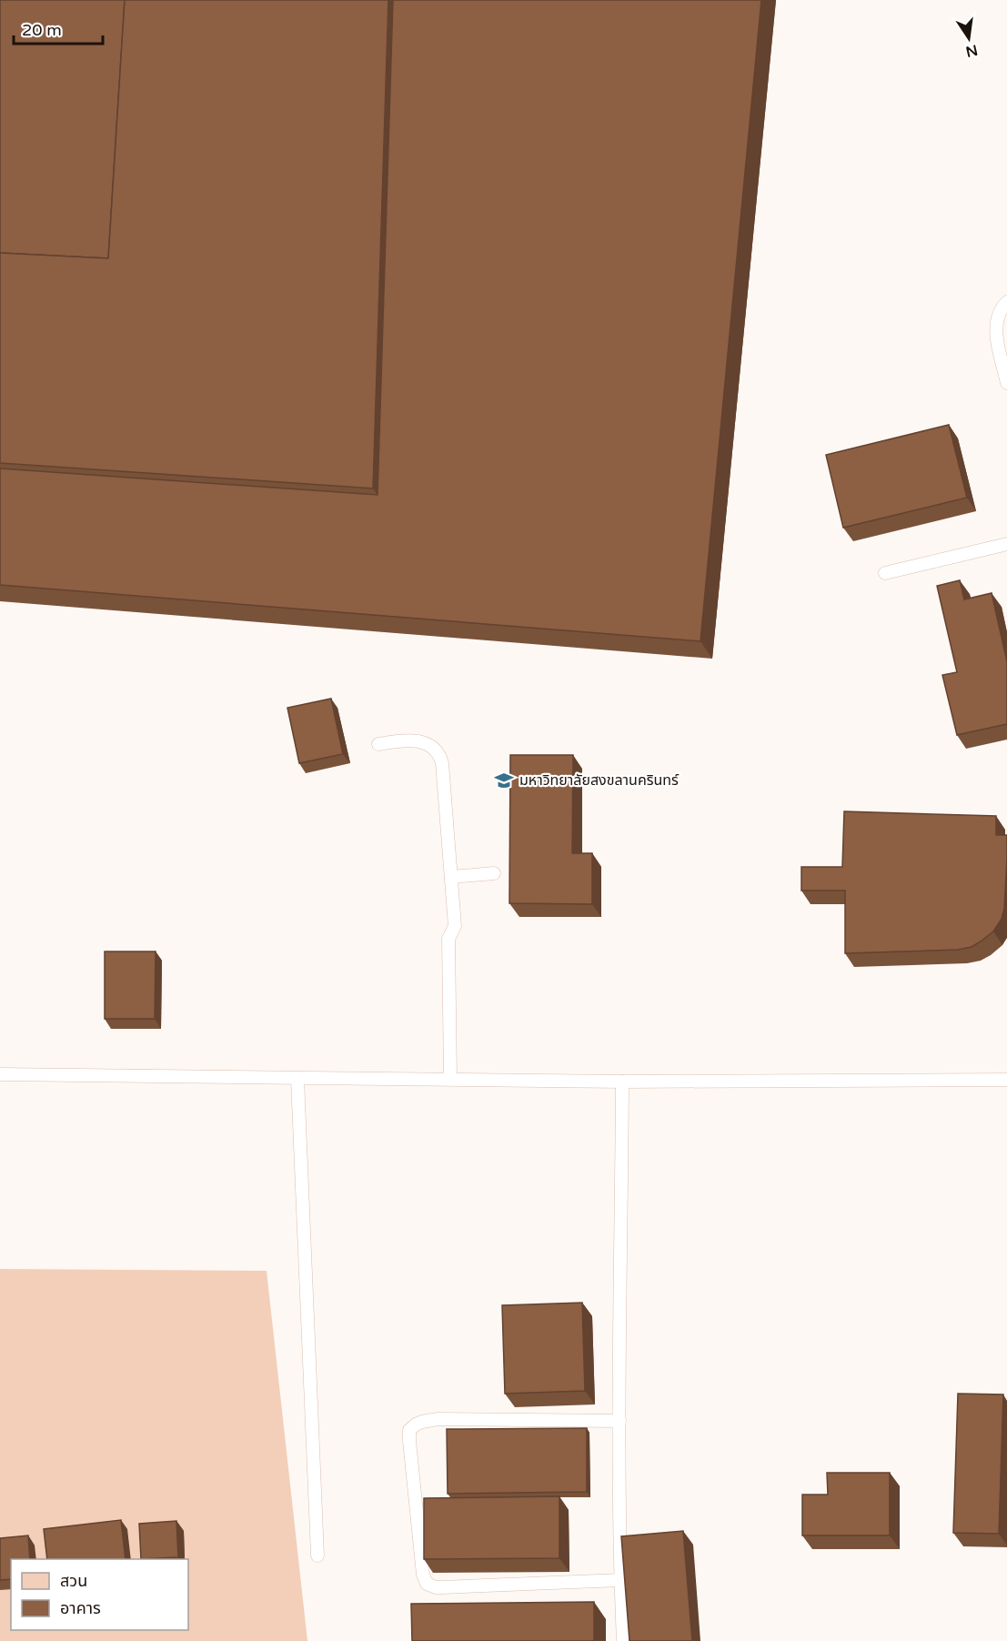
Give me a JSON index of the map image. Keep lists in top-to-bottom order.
{
  "places": {
    "school or university": ["มหาวิทยาลัยสงขลานครินทร์"]
  },
  "legend": ["สวน", "อาคาร"],
  "scale_bar": "20 m",
  "north": "bottom"
}
